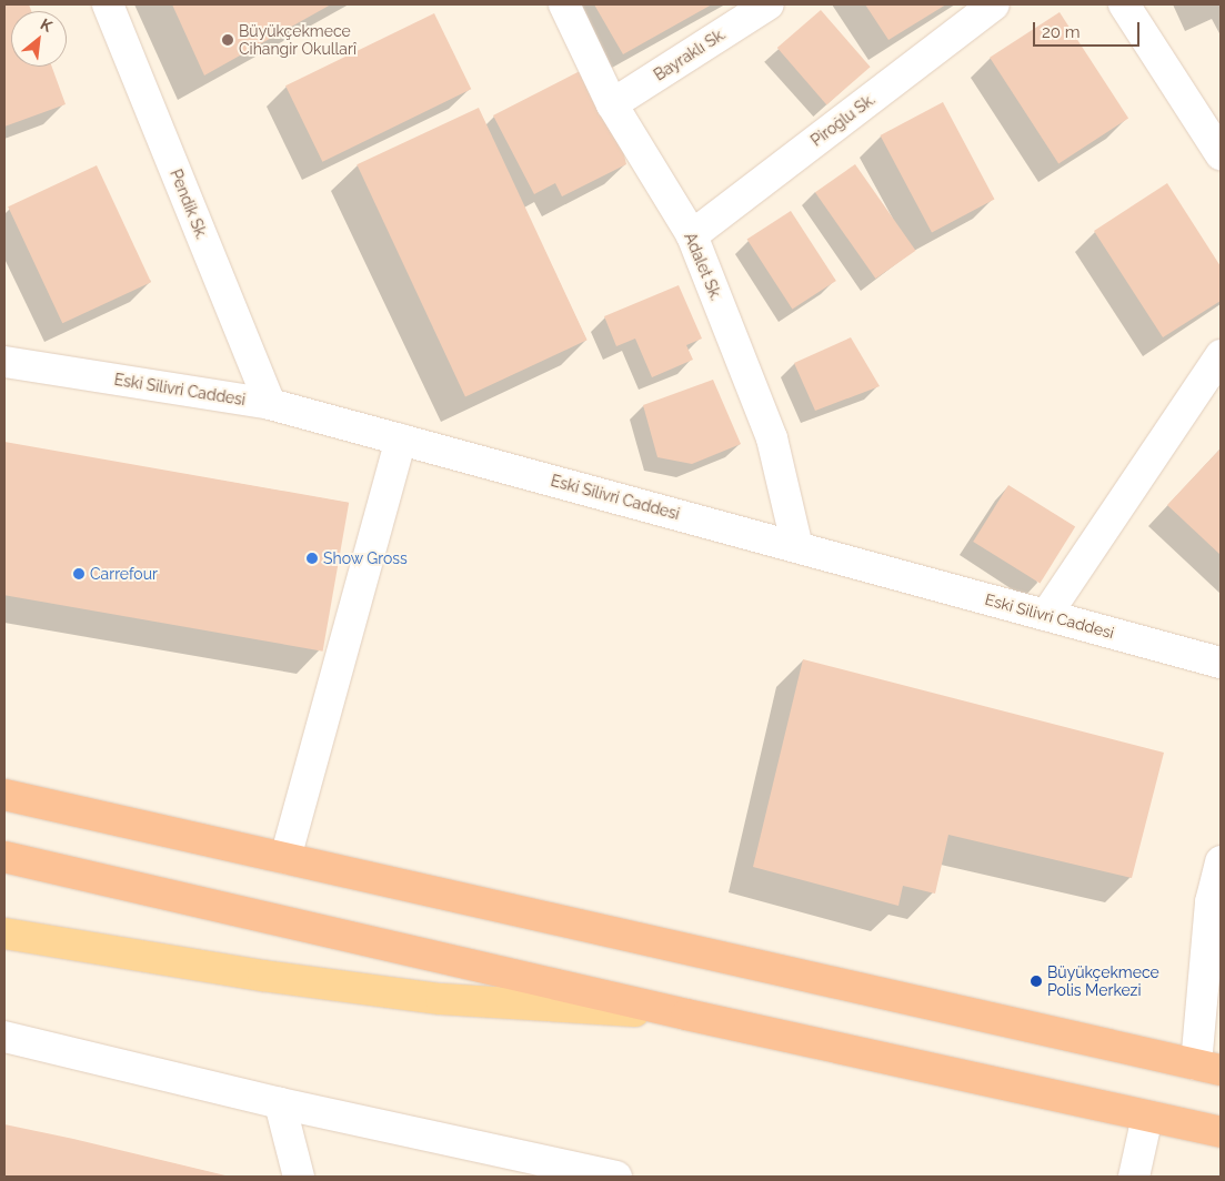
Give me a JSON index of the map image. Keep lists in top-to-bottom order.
{
  "streets": {
    "street": [
      "Bayraklı Sk.",
      "Piroğlu Sk.",
      "Pendik Sk.",
      "Adalet Sk.",
      "Eski Silivri Caddesi"
    ]
  },
  "crossings": [
    ["Bayraklı Sk.", "Adalet Sk."],
    ["Piroğlu Sk.", "Adalet Sk."],
    ["Pendik Sk.", "Eski Silivri Caddesi"],
    ["Adalet Sk.", "Eski Silivri Caddesi"]
  ],
  "places": [
    "Büyükçekmece Cihangir Okullarî",
    "Show Gross",
    "Carrefour",
    "Büyükçekmece Polis Merkezi"
  ],
  "scale_bar": "20 m",
  "north": "top right"
}
